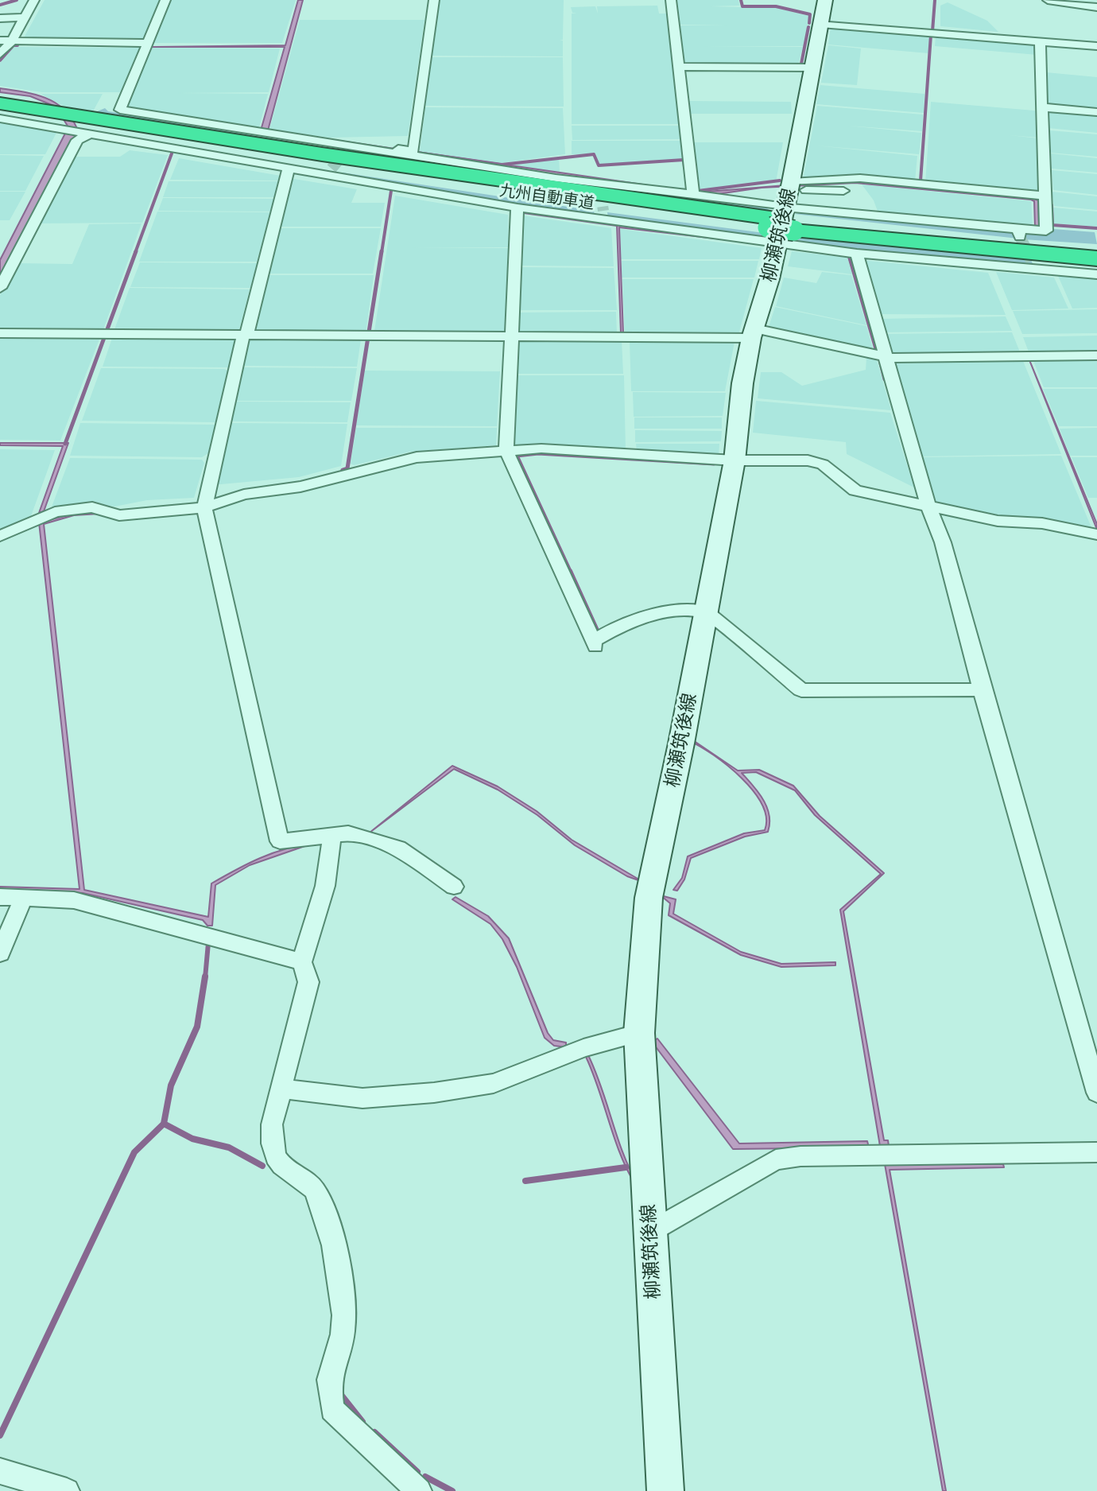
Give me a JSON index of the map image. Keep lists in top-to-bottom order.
{
  "streets": {
    "highway": ["九州自動車道"],
    "main road": ["柳瀬筑後線"]
  },
  "crossings": [
    ["九州自動車道", "柳瀬筑後線"]
  ]
}
